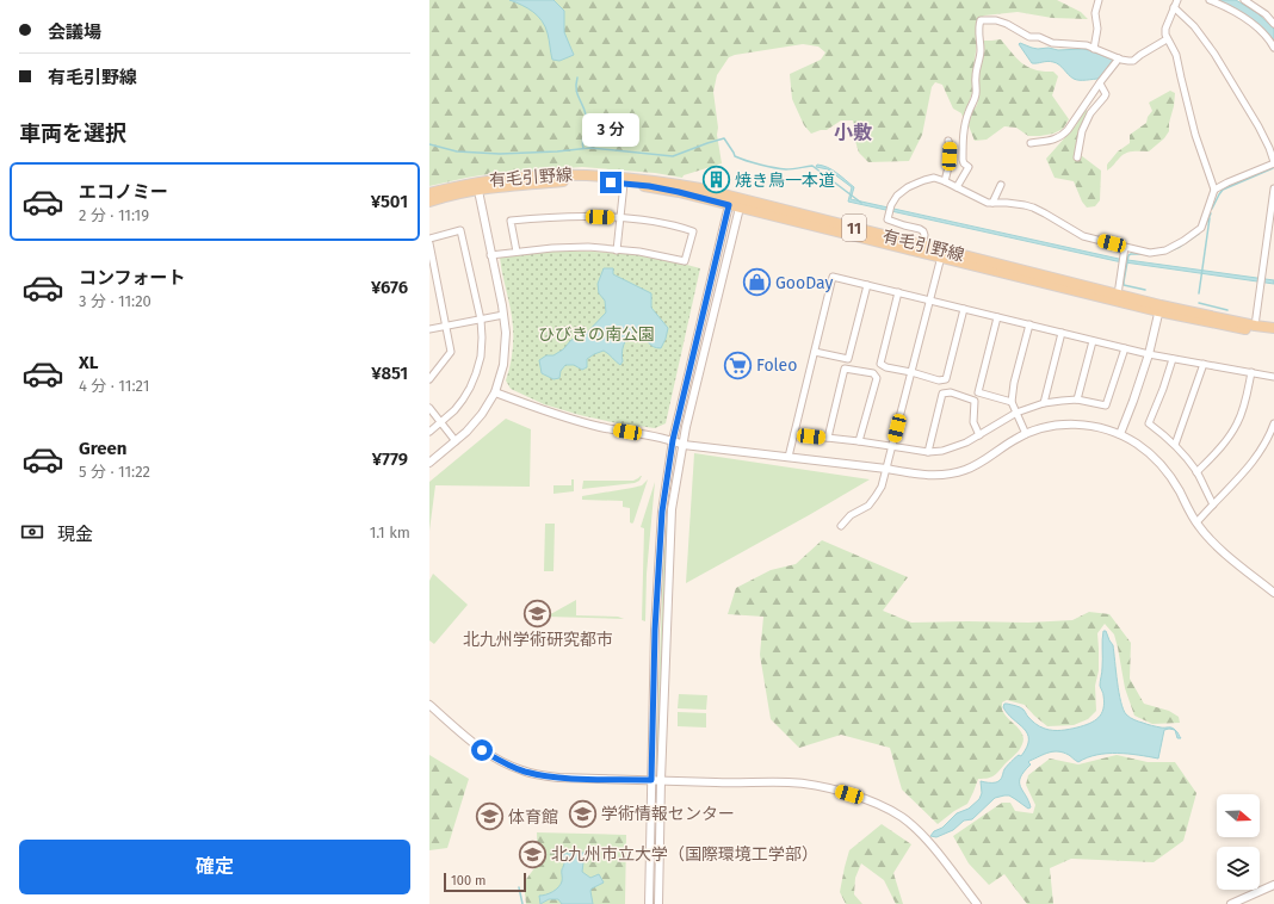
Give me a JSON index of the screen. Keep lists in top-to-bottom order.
{
  "streets": {
    "main road": ["有毛引野線", "11"]
  },
  "districts": ["小敷"],
  "parks": ["ひびきの南公園"],
  "places": {
    "building": ["焼き鳥一本道"],
    "shop": ["GooDay"],
    "supermarket": ["Foleo"],
    "school or university": [
      "北九州学術研究都市",
      "学術情報センター",
      "体育館",
      "北九州市立大学（国際環境工学部）"
    ]
  },
  "scale_bar": "100 m",
  "north": "right",
  "page": {
    "banner": ["会議場", "有毛引野線"],
    "heading": "車両を選択",
    "bubble": "3 分",
    "list": [
      {
        "name": "エコノミー",
        "note": "2 分 · 11:19",
        "value": "¥501"
      },
      {
        "name": "コンフォート",
        "note": "3 分 · 11:20",
        "value": "¥676"
      },
      {
        "name": "XL",
        "note": "4 分 · 11:21",
        "value": "¥851"
      },
      {
        "name": "Green",
        "note": "5 分 · 11:22",
        "value": "¥779"
      }
    ],
    "pay": ["現金", "1.1 km"],
    "buttons": "確定",
    "scale": "100 m"
  }
}
